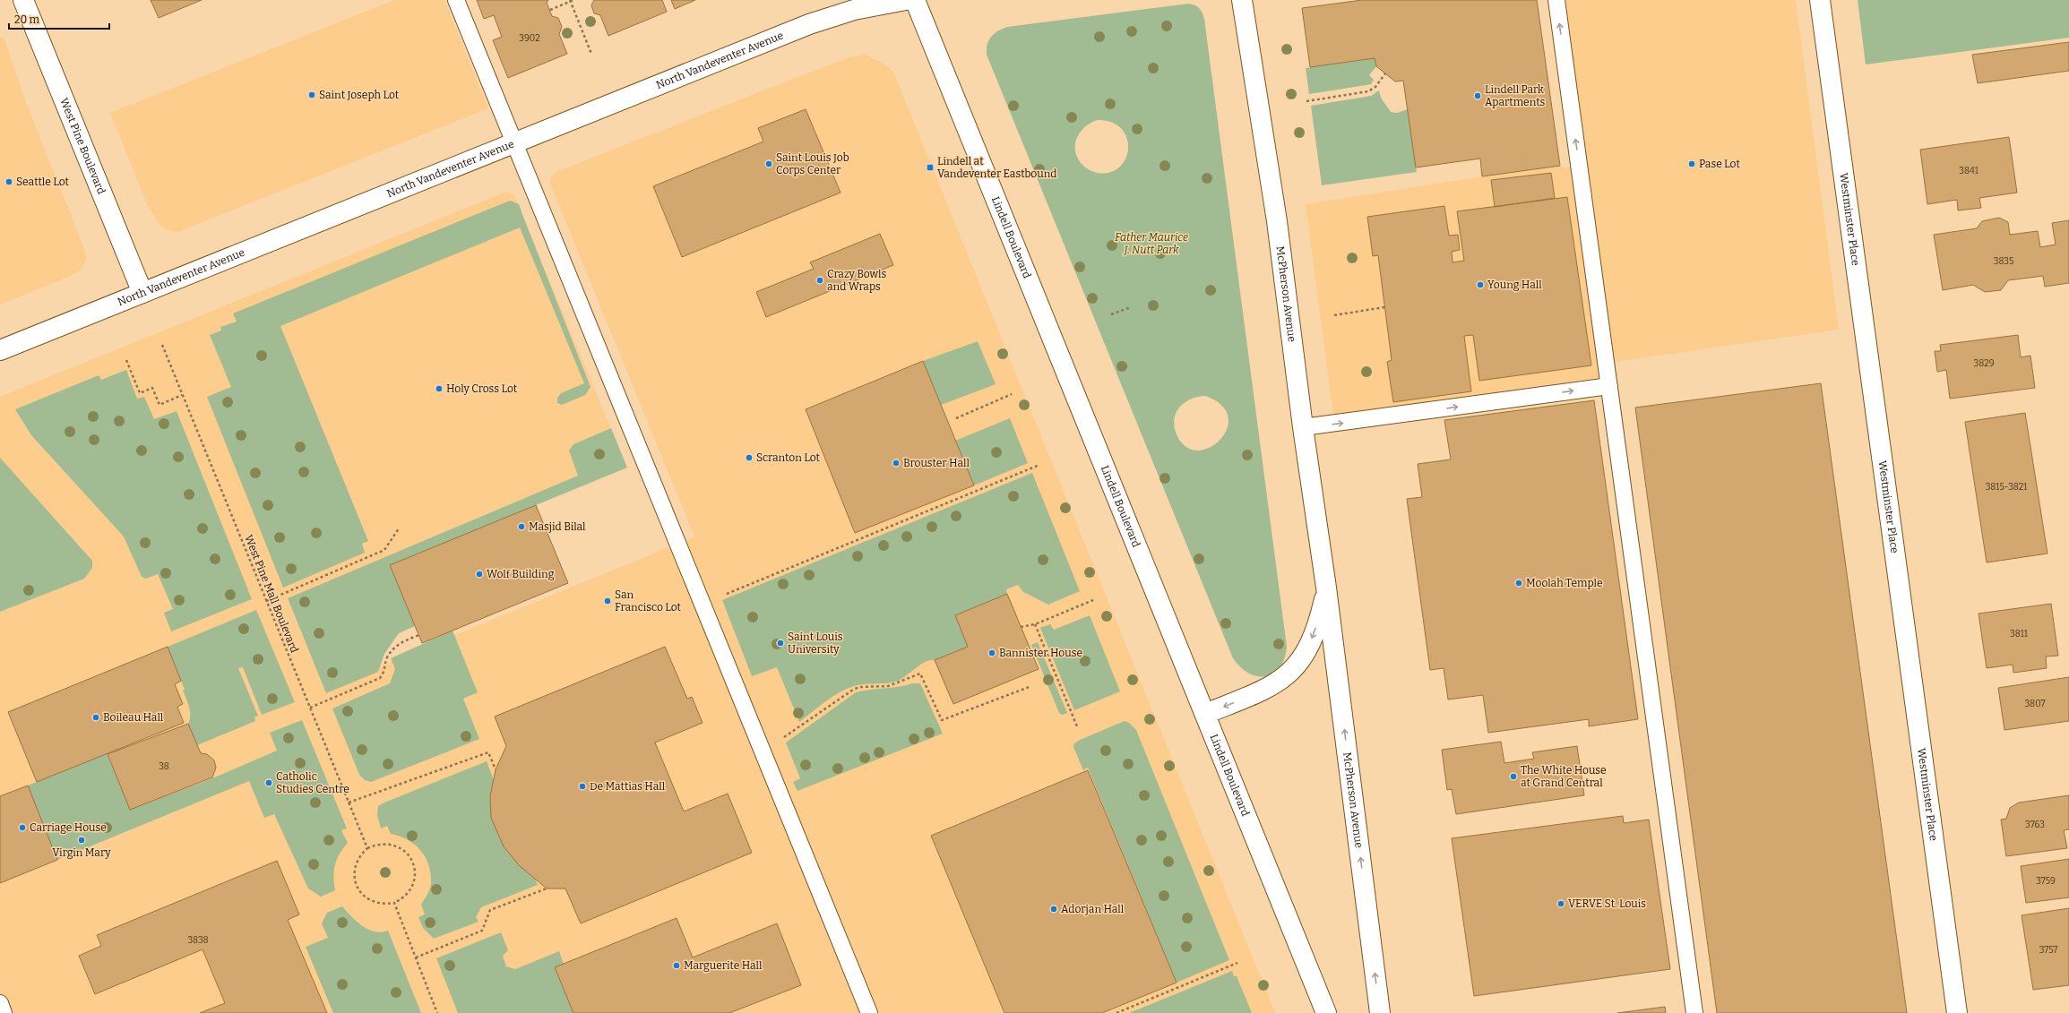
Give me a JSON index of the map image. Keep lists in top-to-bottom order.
{
  "streets": {
    "street": [
      "North Vandeventer Avenue",
      "West Pine Boulevard",
      "Westminster Place",
      "Lindell Boulevard",
      "McPherson Avenue"
    ],
    "path": ["West Pine Mall Boulevard"]
  },
  "crossings": [
    ["North Vandeventer Avenue", "West Pine Boulevard"],
    ["Lindell Boulevard", "McPherson Avenue"]
  ],
  "parks": ["Father Maurice J. Nutt Park"],
  "places": {
    "other": [
      "Saint Joseph Lot",
      "Lindell Park Apartments",
      "Saint Louis Job Corps Center",
      "Pase Lot",
      "Seattle Lot",
      "Crazy Bowls and Wraps",
      "Young Hall",
      "Holy Cross Lot",
      "Scranton Lot",
      "Brouster Hall",
      "Masjid Bilal",
      "Wolf Building",
      "Moolah Temple",
      "San Francisco Lot",
      "Saint Louis University",
      "Bannister House",
      "Boileau Hall",
      "The White House at Grand Central",
      "Catholic Studies Centre",
      "De Mattias Hall",
      "Carriage House",
      "Virgin Mary",
      "VERVE St. Louis",
      "Adorjan Hall",
      "Marguerite Hall"
    ],
    "transit": ["Lindell at Vandeventer Eastbound"]
  },
  "house_numbers": [
    "3902",
    "3841",
    "3835",
    "3829",
    "3815-3821",
    "3811",
    "3807",
    "38",
    "3763",
    "3759",
    "3838",
    "3757"
  ],
  "scale_bar": "20 m"
}
